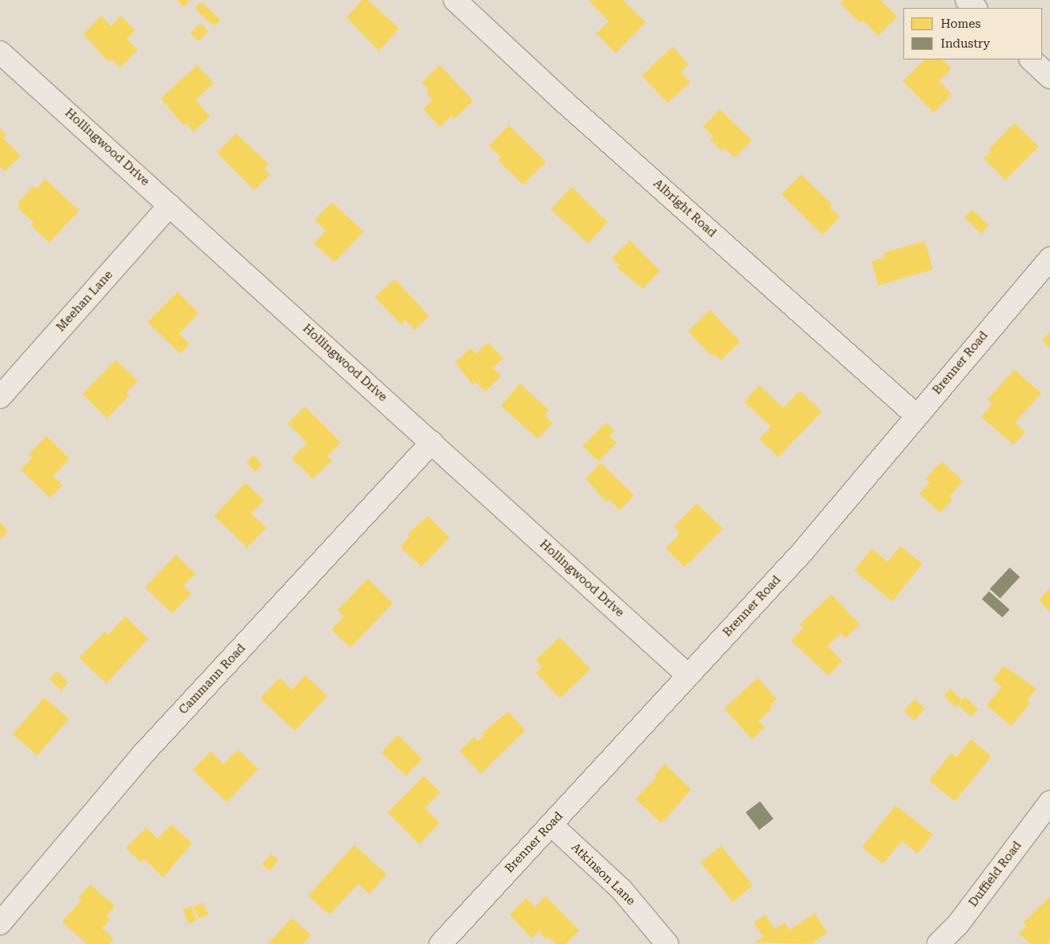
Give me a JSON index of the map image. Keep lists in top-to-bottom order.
{
  "streets": {
    "street": [
      "Hollingwood Drive",
      "Albright Road",
      "Meehan Lane",
      "Brenner Road",
      "Cammann Road",
      "Atkinson Lane",
      "Duffield Road"
    ]
  },
  "crossings": [
    ["Hollingwood Drive", "Meehan Lane"],
    ["Hollingwood Drive", "Brenner Road"],
    ["Hollingwood Drive", "Cammann Road"],
    ["Albright Road", "Brenner Road"],
    ["Brenner Road", "Atkinson Lane"]
  ],
  "legend": ["Homes", "Industry"]
}
